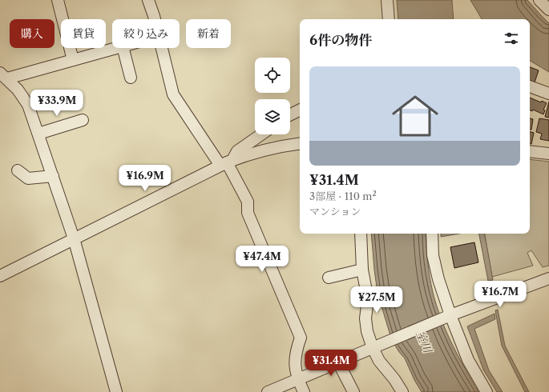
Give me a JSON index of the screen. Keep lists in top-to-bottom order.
{
  "water": ["室川"],
  "page": {
    "chip": [
      "購入",
      "賃貸",
      "絞り込み",
      "新着"
    ],
    "heading": "6件の物件",
    "list": [
      {
        "name": "¥31.4M",
        "note": "3部屋 · 110 m² · マンション"
      }
    ],
    "price": [
      "¥33.9M",
      "¥16.9M",
      "¥47.4M",
      "¥16.7M",
      "¥27.5M",
      "¥31.4M"
    ]
  }
}
